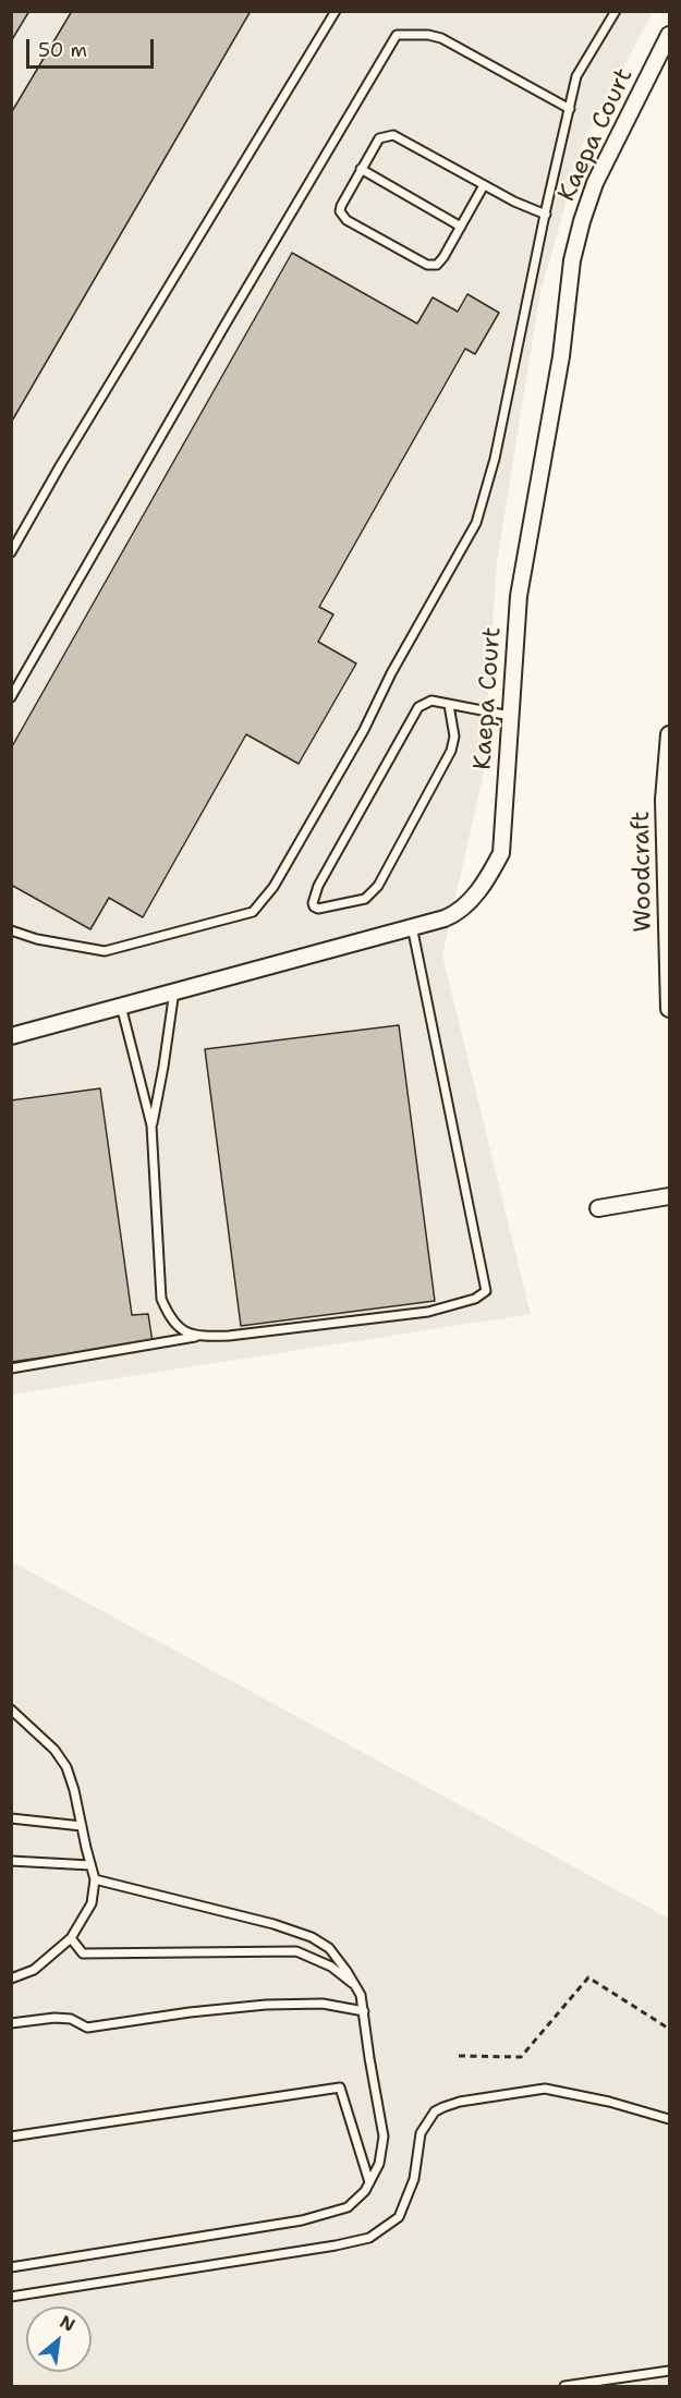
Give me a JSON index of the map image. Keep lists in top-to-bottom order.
{
  "streets": {
    "street": ["Kaepa Court", "Woodcraft"]
  },
  "scale_bar": "50 m",
  "north": "top right"
}
